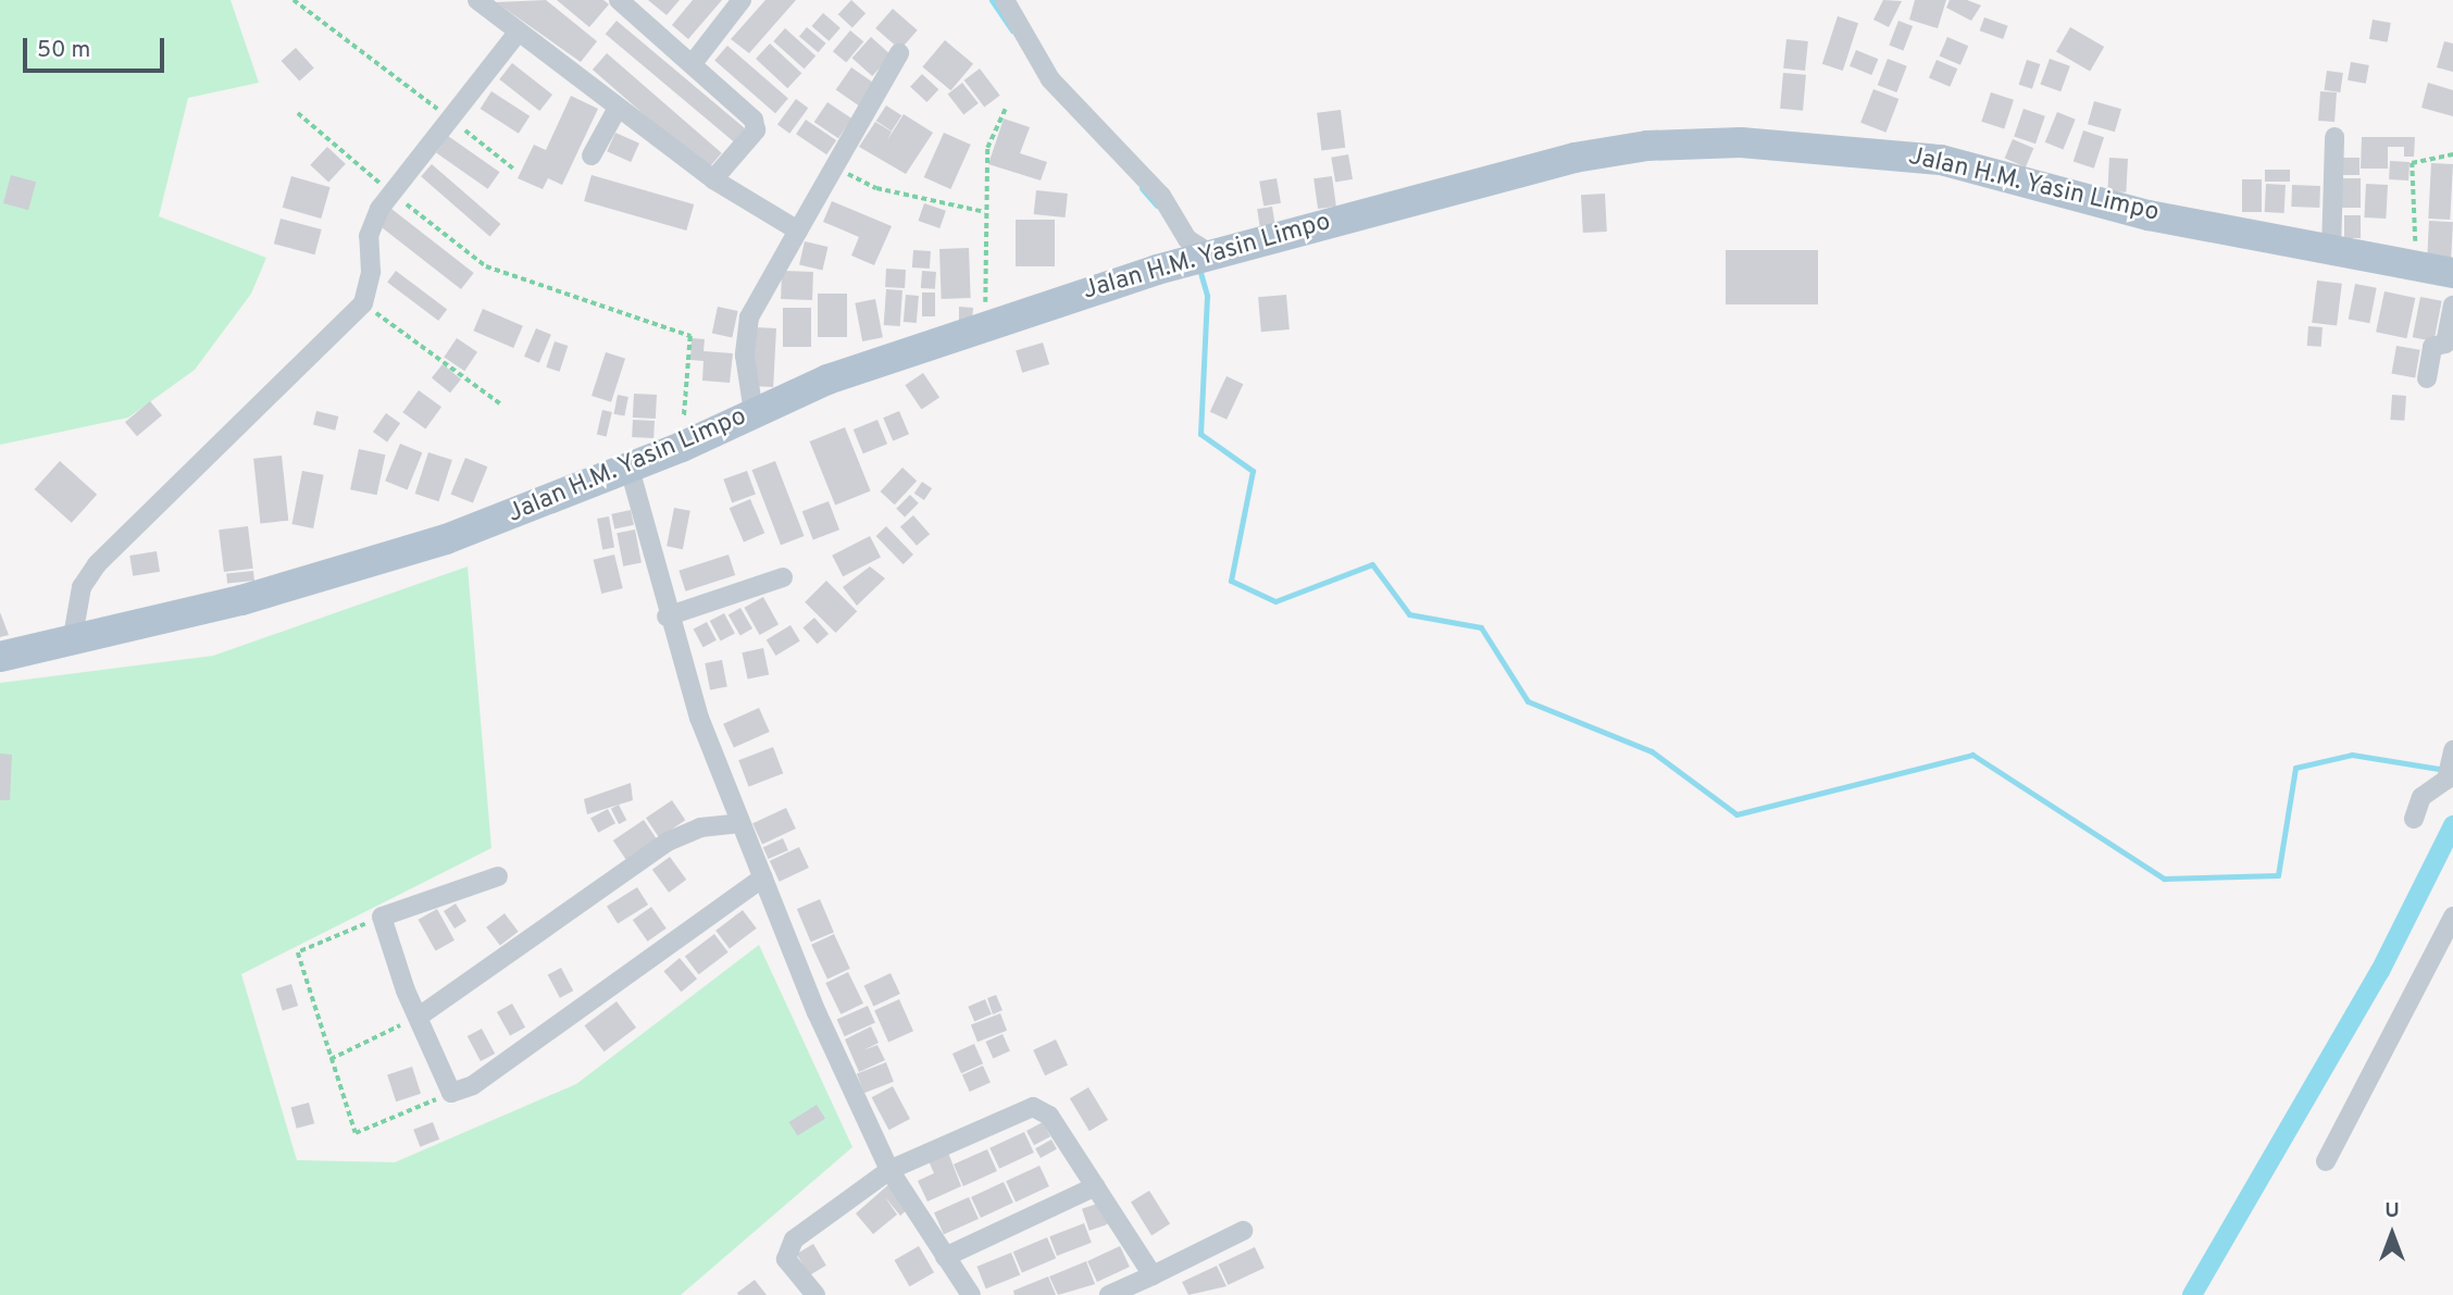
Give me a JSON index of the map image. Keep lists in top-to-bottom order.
{
  "streets": {
    "main road": ["Jalan H.M. Yasin Limpo"]
  },
  "scale_bar": "50 m",
  "north": "top"
}
